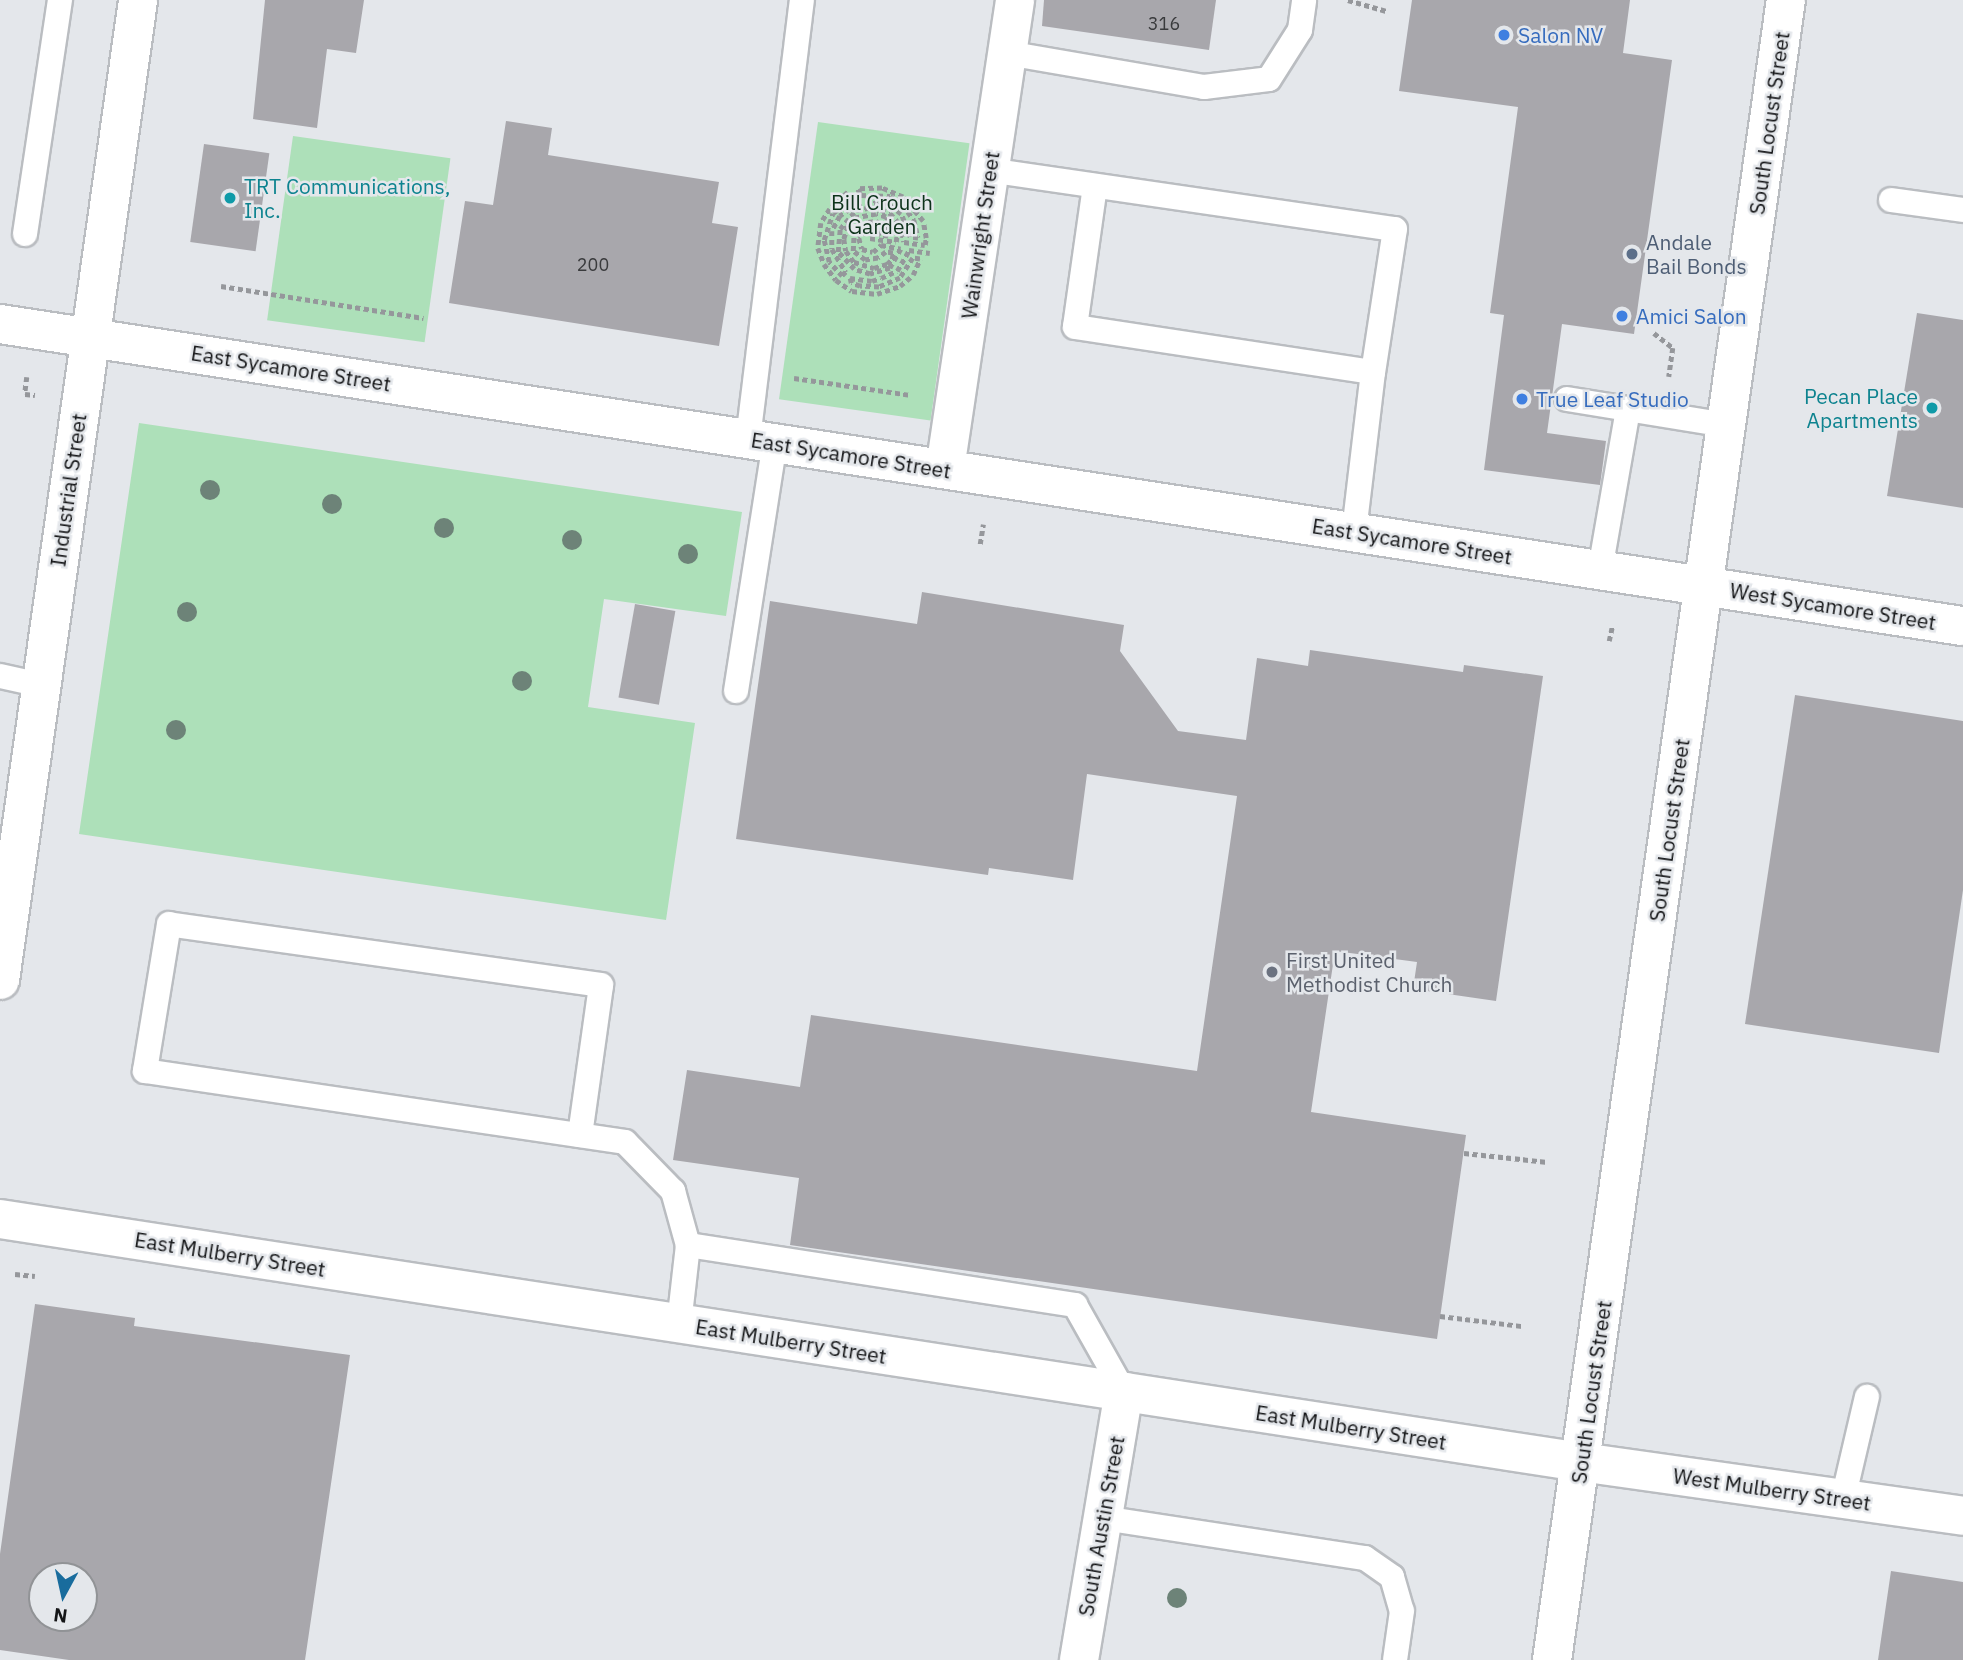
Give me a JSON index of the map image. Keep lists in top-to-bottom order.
{
  "streets": {
    "street": [
      "South Locust Street",
      "Wainwright Street",
      "East Sycamore Street",
      "Industrial Street",
      "West Sycamore Street",
      "East Mulberry Street",
      "West Mulberry Street",
      "South Austin Street"
    ]
  },
  "crossings": [
    ["South Locust Street", "East Sycamore Street"],
    ["South Locust Street", "West Sycamore Street"],
    ["South Locust Street", "East Mulberry Street"],
    ["South Locust Street", "West Mulberry Street"],
    ["Wainwright Street", "East Sycamore Street"],
    ["East Sycamore Street", "Industrial Street"],
    ["East Sycamore Street", "West Sycamore Street"],
    ["East Mulberry Street", "West Mulberry Street"],
    ["East Mulberry Street", "South Austin Street"]
  ],
  "parks": ["Bill Crouch Garden"],
  "places": [
    "Salon NV",
    "TRT Communications, Inc.",
    "Andale Bail Bonds",
    "Amici Salon",
    "True Leaf Studio",
    "Pecan Place Apartments",
    "First United Methodist Church"
  ],
  "house_numbers": ["316", "200"],
  "north": "bottom"
}
